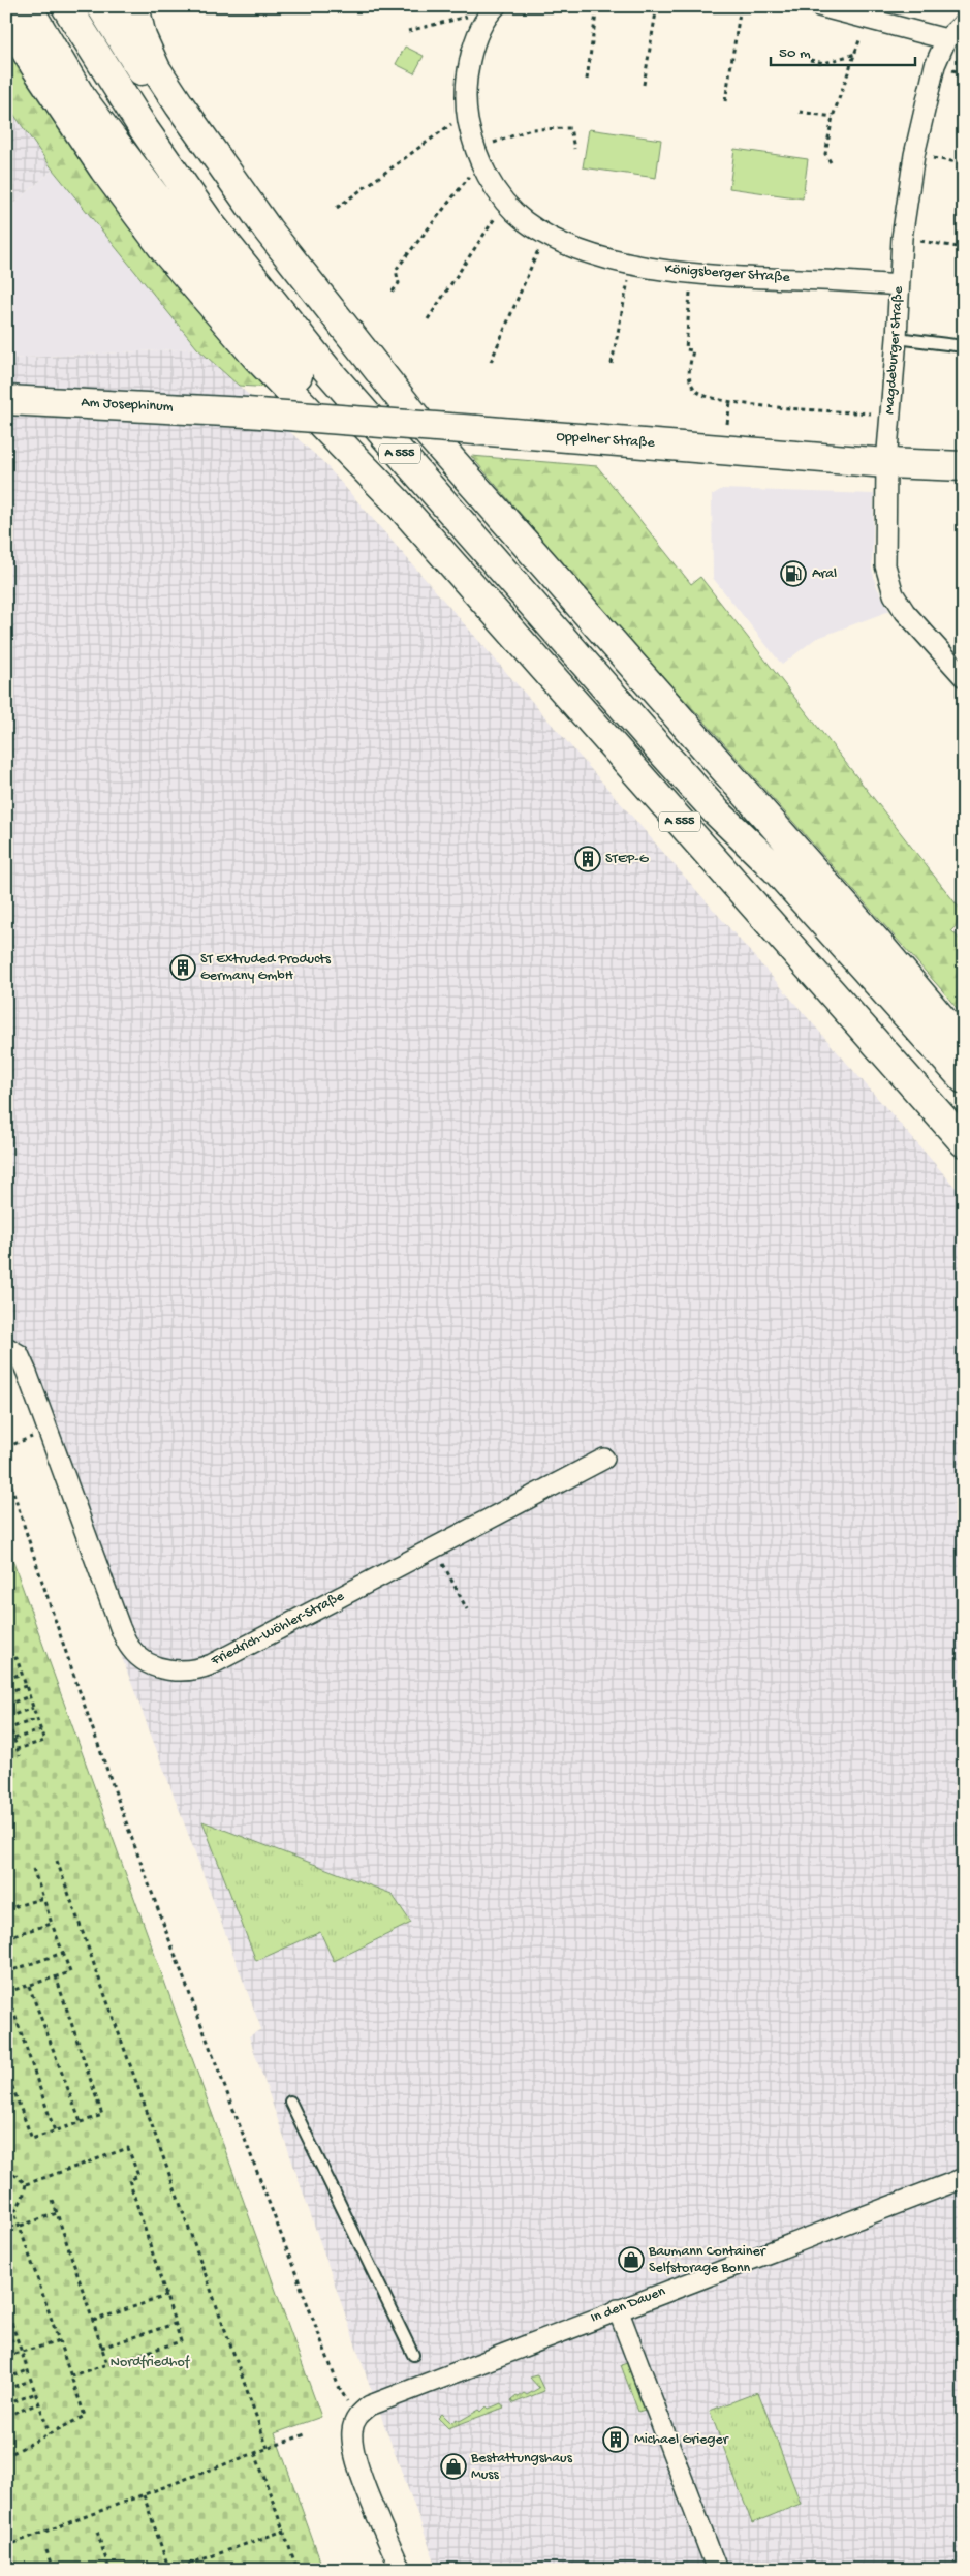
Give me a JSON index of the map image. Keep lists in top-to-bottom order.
{
  "streets": {
    "main road": ["Am Josephinum", "Oppelner Straße", "A 555"],
    "street": [
      "Königsberger Straße",
      "Magdeburger Straße",
      "Friedrich-Wöhler-Straße",
      "In den Dauen"
    ]
  },
  "crossings": [
    ["Königsberger Straße", "Magdeburger Straße"],
    ["Magdeburger Straße", "Oppelner Straße"],
    ["Am Josephinum", "Oppelner Straße"]
  ],
  "parks": ["Nordfriedhof"],
  "places": {
    "fuel station": ["Aral"],
    "building": ["STEP-G", "ST Extruded Products Germany GmbH", "Michael Grieger"],
    "shop": ["Baumann Container Selfstorage Bonn", "Bestattungshaus Muss"]
  },
  "scale_bar": "50 m"
}
